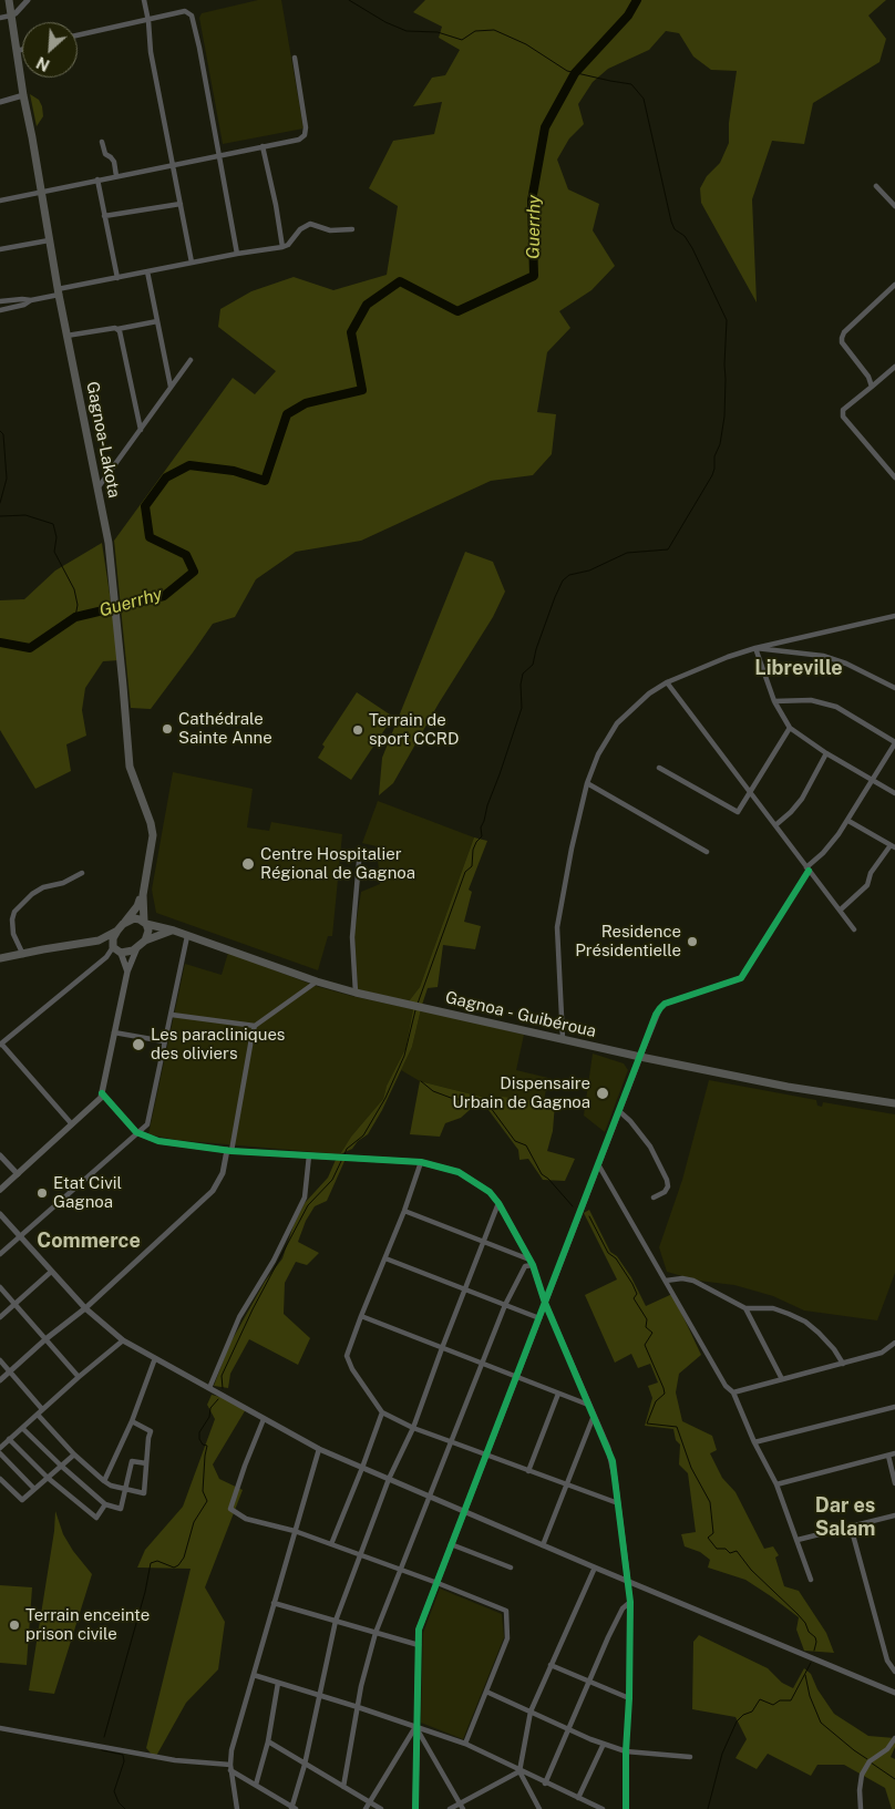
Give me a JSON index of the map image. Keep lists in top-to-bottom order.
{
  "streets": {
    "main road": ["Gagnoa-Lakota", "Gagnoa - Guibéroua"]
  },
  "crossings": [
    ["Gagnoa-Lakota", "Gagnoa - Guibéroua"]
  ],
  "districts": ["Libreville", "Commerce", "Dar es Salam"],
  "water": ["Guerrhy"],
  "places": [
    "Cathédrale Sainte Anne",
    "Terrain de sport CCRD",
    "Centre Hospitalier Régional de Gagnoa",
    "Residence Présidentielle",
    "Les paracliniques des oliviers",
    "Dispensaire Urbain de Gagnoa",
    "Etat Civil Gagnoa",
    "Terrain enceinte prison civile"
  ],
  "north": "bottom left"
}
